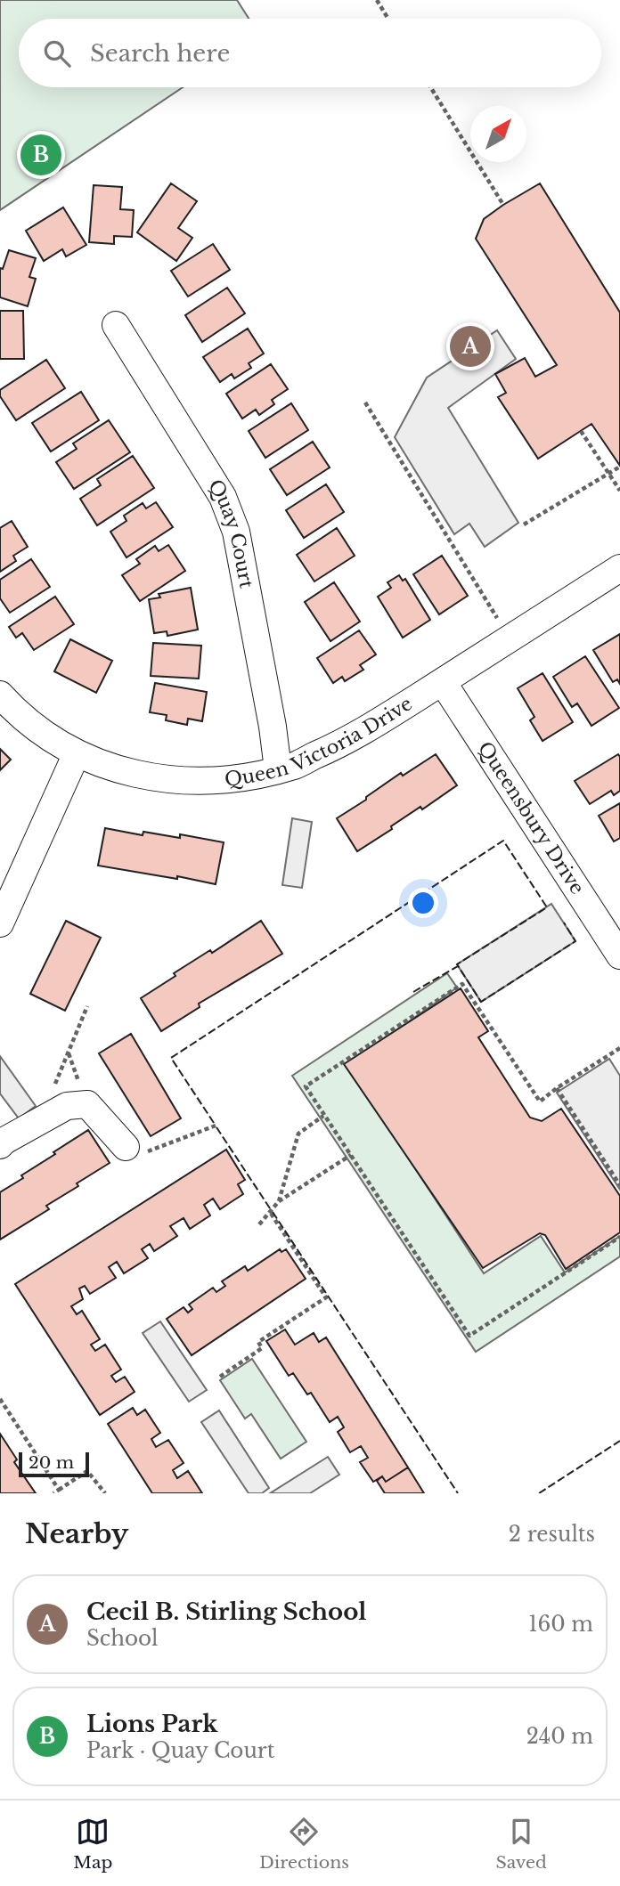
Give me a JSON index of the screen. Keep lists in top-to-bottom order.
{
  "streets": {
    "street": ["Quay Court", "Queen Victoria Drive", "Queensbury Drive"]
  },
  "crossings": [
    ["Quay Court", "Queen Victoria Drive"],
    ["Queen Victoria Drive", "Queensbury Drive"]
  ],
  "scale_bar": "20 m",
  "north": "top right",
  "page": {
    "search": "Search here",
    "pins": ["B", "A"],
    "scale": "20 m",
    "heading": ["Nearby", "2 results"],
    "list": [
      {
        "mark": "A",
        "name": "Cecil B. Stirling School",
        "note": "School",
        "value": "160 m"
      },
      {
        "mark": "B",
        "name": "Lions Park",
        "note": "Park · Quay Court",
        "value": "240 m"
      }
    ],
    "nav": ["Map", "Directions", "Saved"]
  }
}
